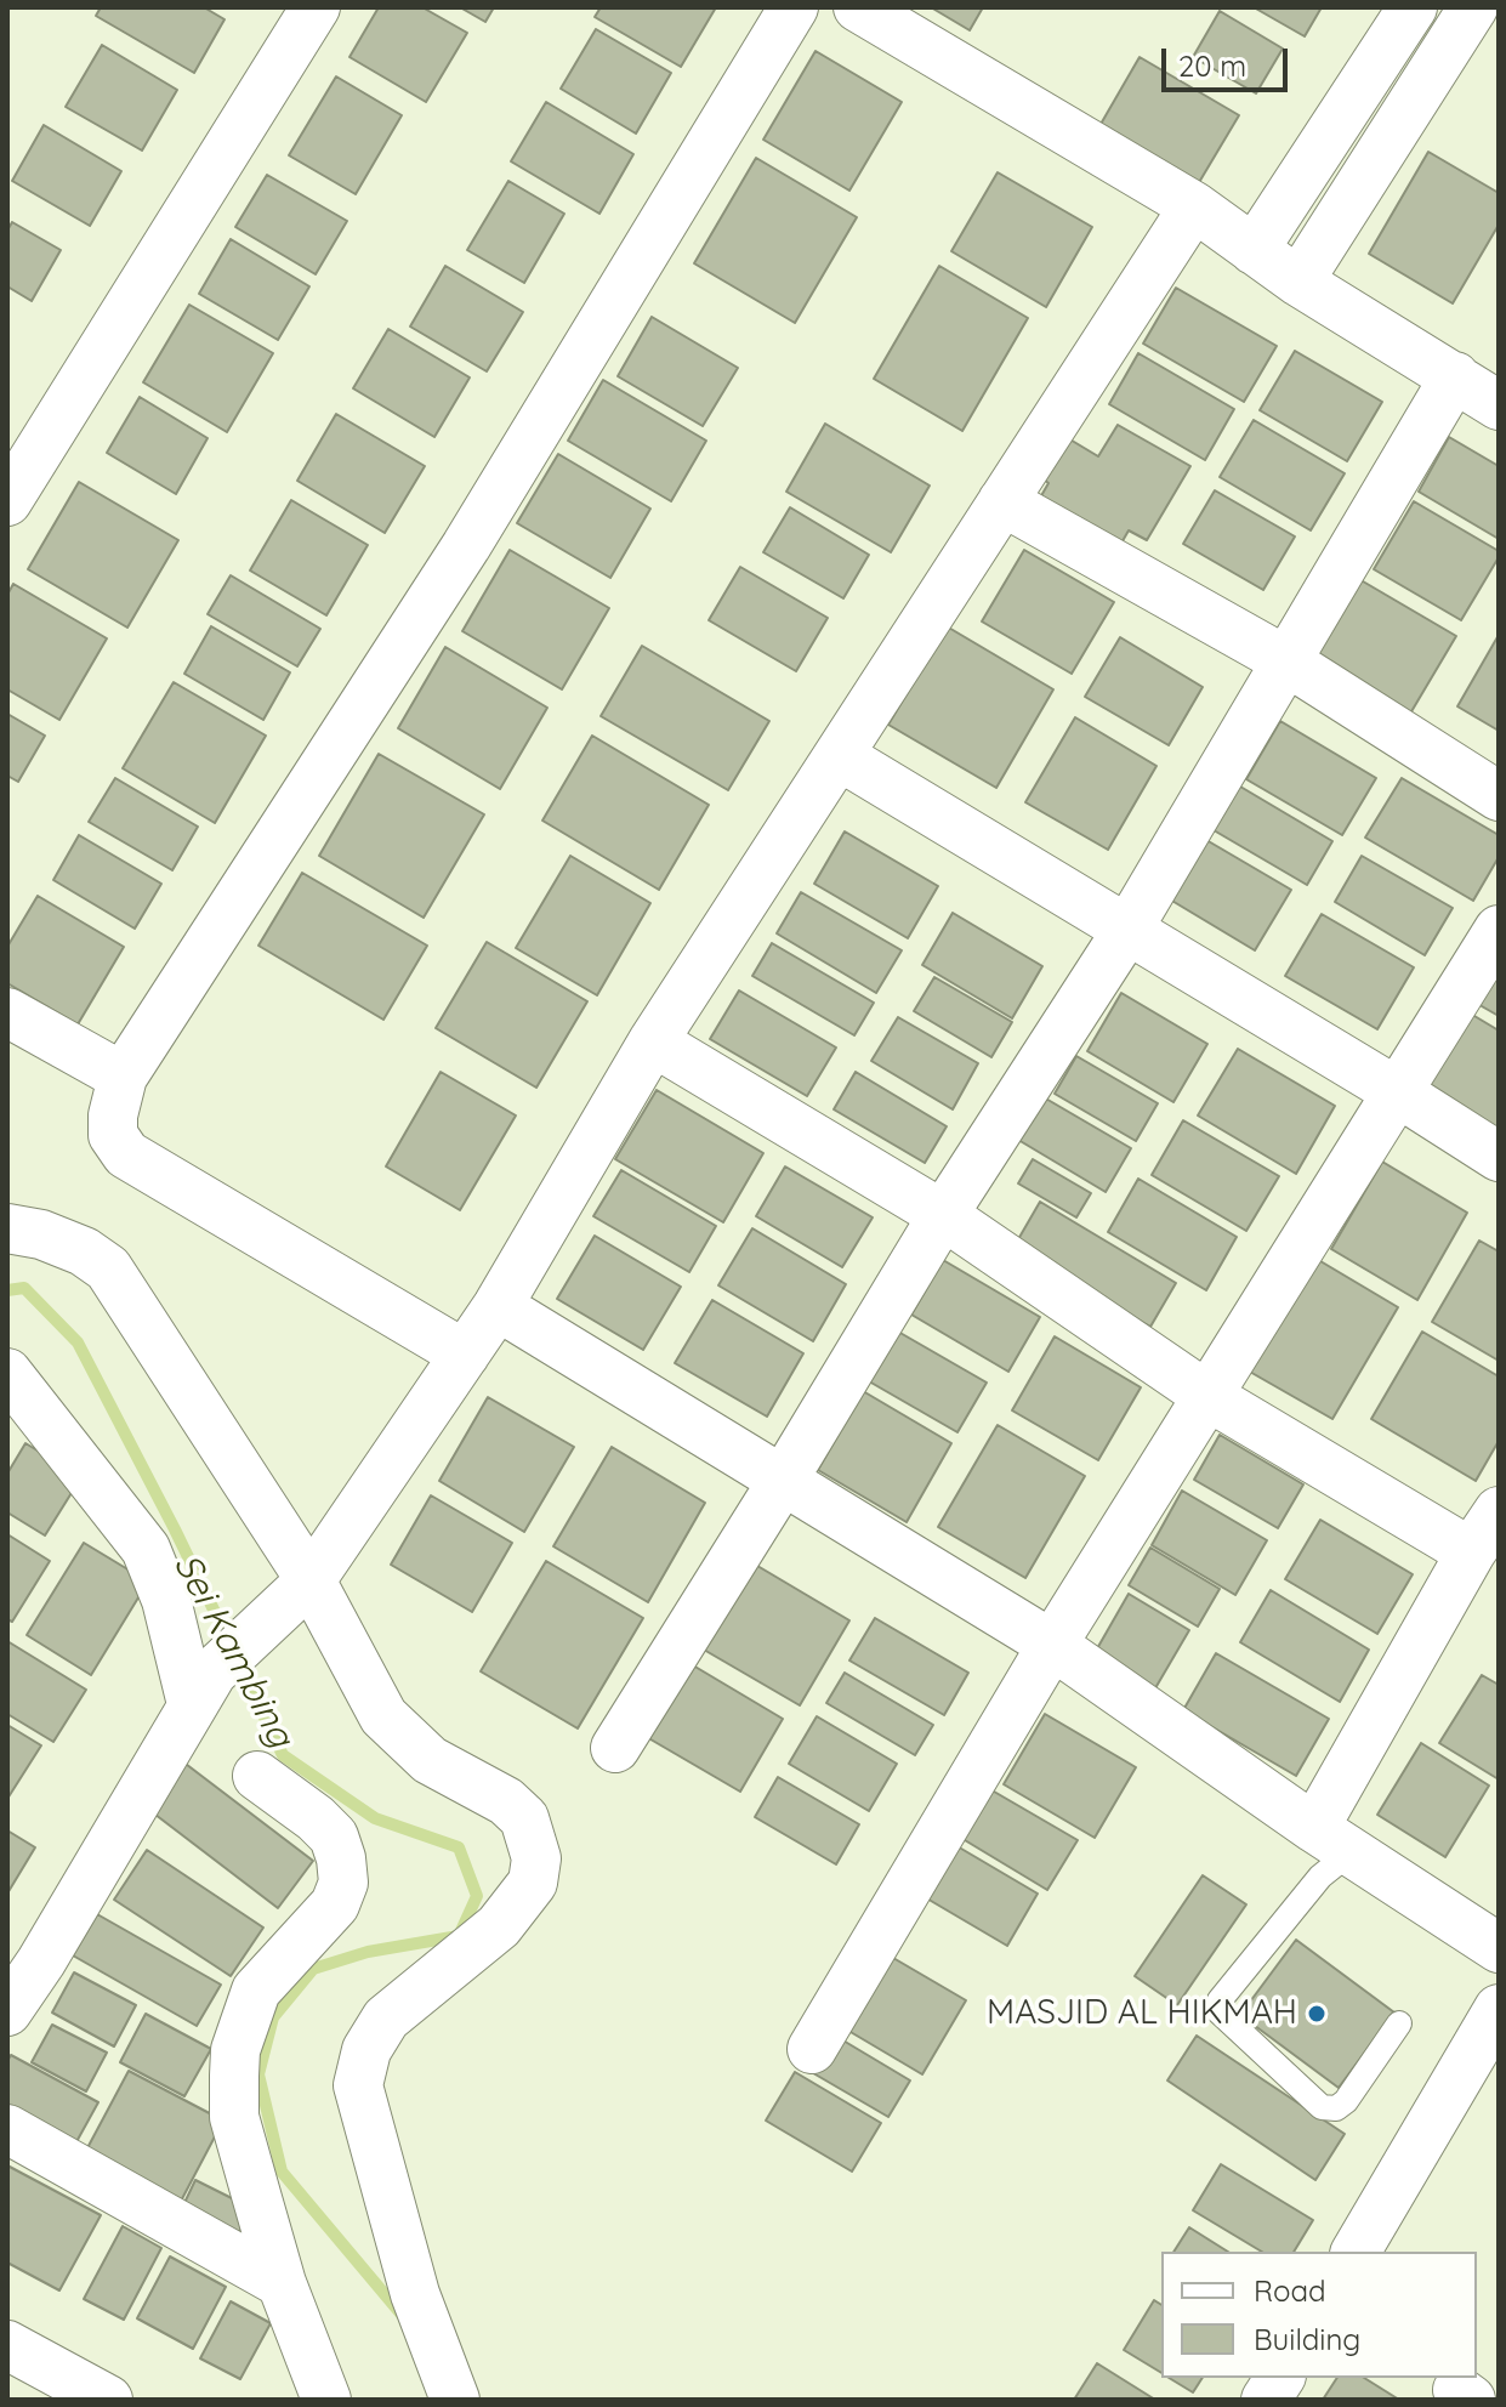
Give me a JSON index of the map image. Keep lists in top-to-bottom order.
{
  "water": ["Sei Kambing"],
  "places": ["MASJID AL HIKMAH"],
  "legend": ["Road", "Building"],
  "scale_bar": "20 m"
}
